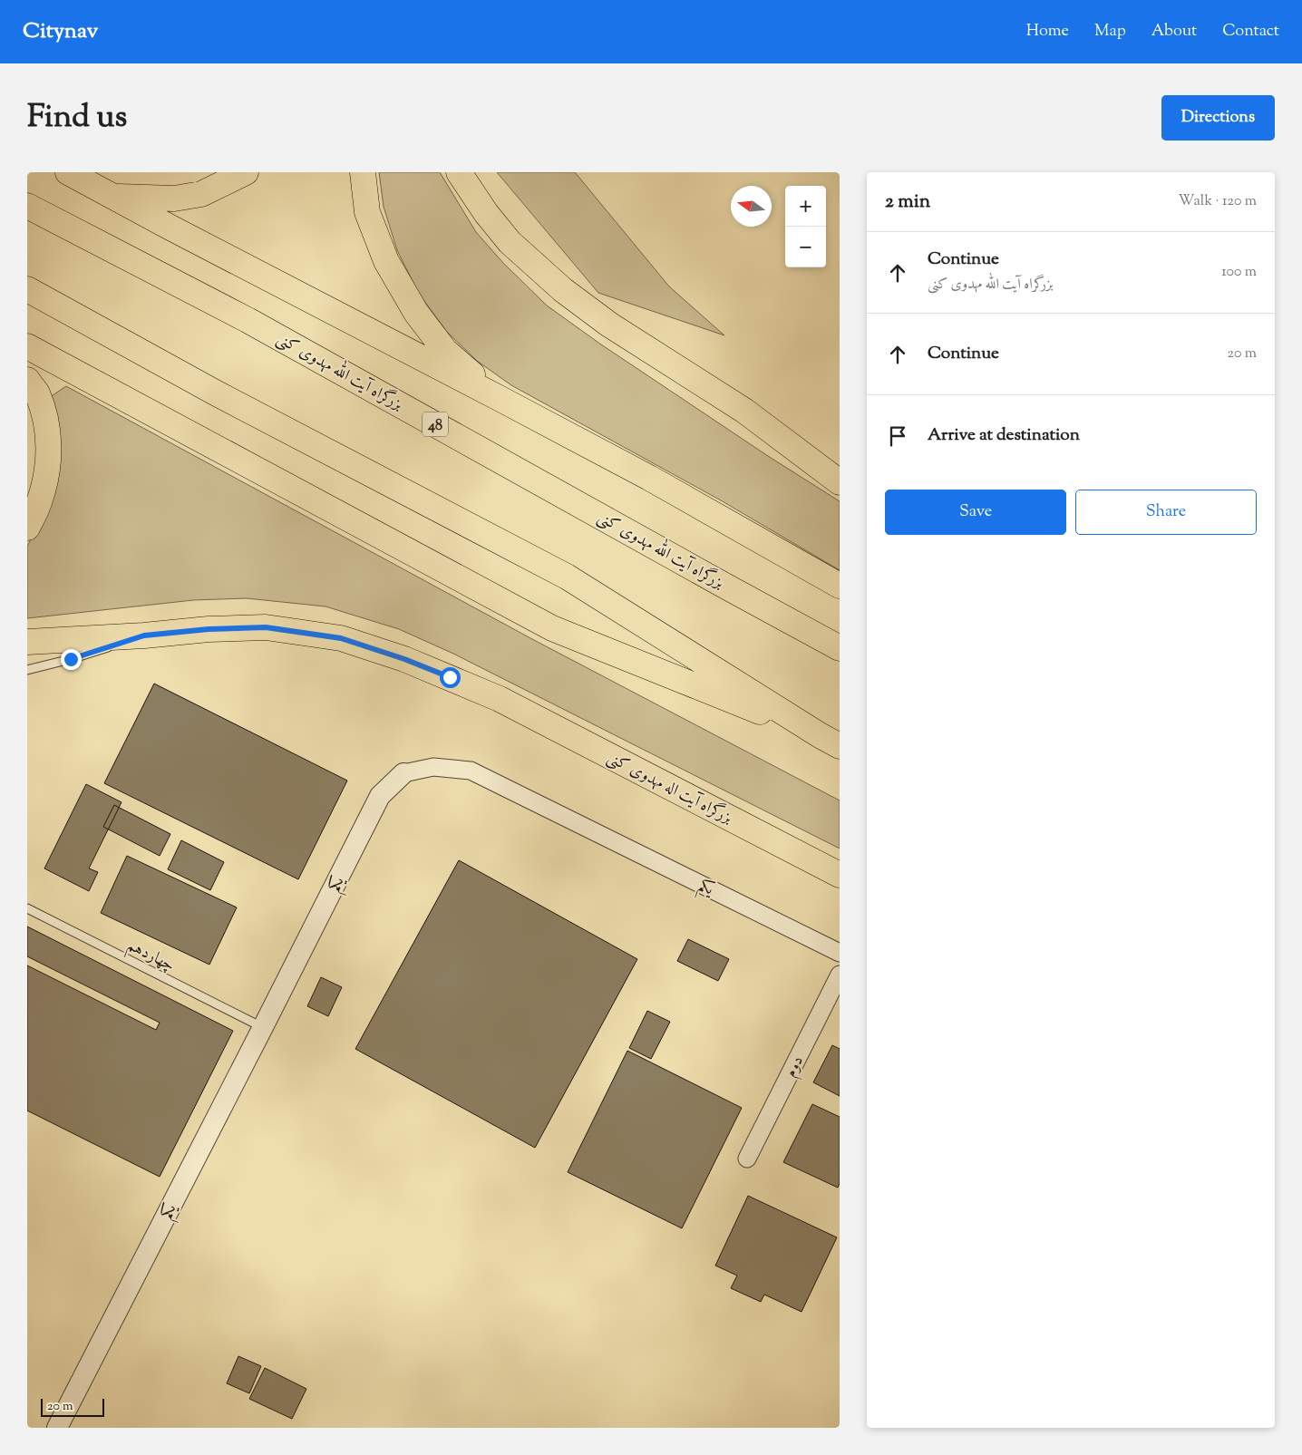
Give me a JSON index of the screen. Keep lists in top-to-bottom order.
{
  "streets": {
    "main road": ["بزرگراه آیت الله مهدوی کنی", "48", "بزرگراه آیت اله مهدوی کنی"],
    "street": ["یکم", "دوم"],
    "lane": ["چهاردهم"]
  },
  "crossings": [
    ["یکم", "چهاردهم"]
  ],
  "scale_bar": "20 m",
  "north": "left",
  "page": {
    "header": "Citynav",
    "nav": [
      "Home",
      "Map",
      "About",
      "Contact"
    ],
    "title": "Find us",
    "buttons": [
      "Directions",
      ["Save", "Share"]
    ],
    "heading": ["2 min", "Walk · 120 m"],
    "map_buttons": ["+", "−"],
    "list": [
      ["Continue", "بزرگراه آیت الله مهدوی کنی", "100 m"],
      ["Continue", "20 m"],
      "Arrive at destination"
    ],
    "scale": "20 m"
  }
}
